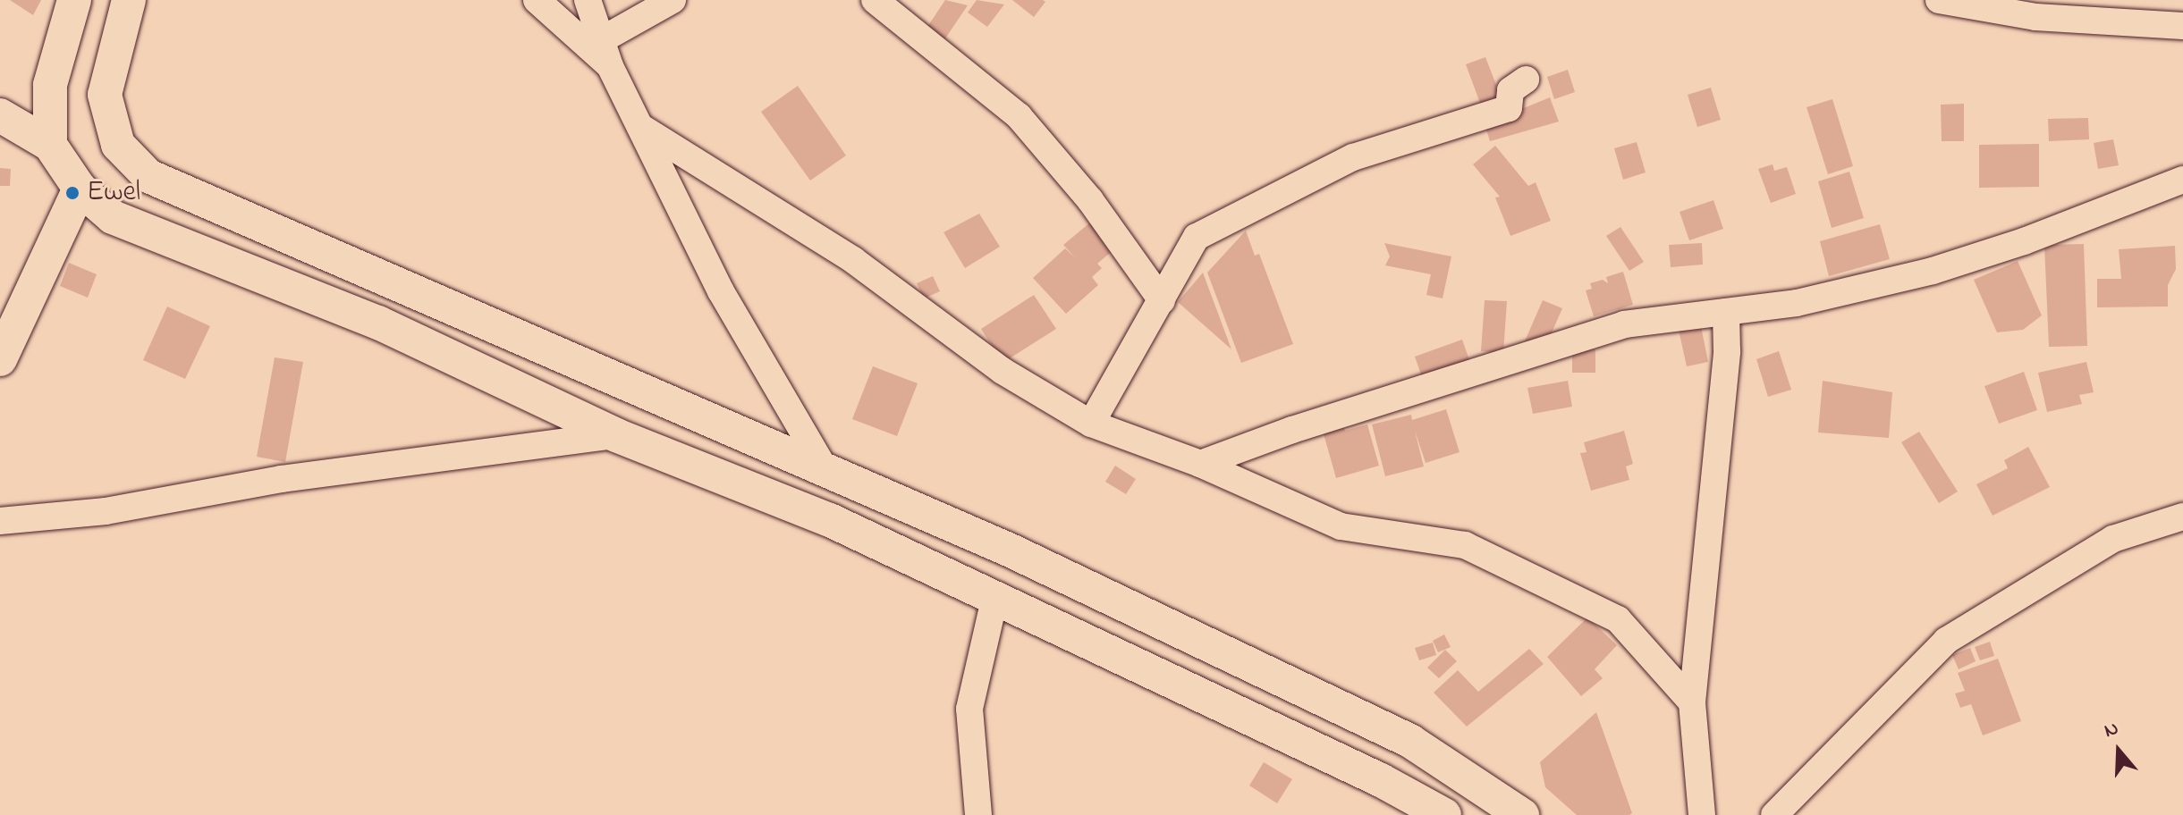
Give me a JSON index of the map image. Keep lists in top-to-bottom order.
{
  "places": ["Ewel"],
  "north": "top"
}
